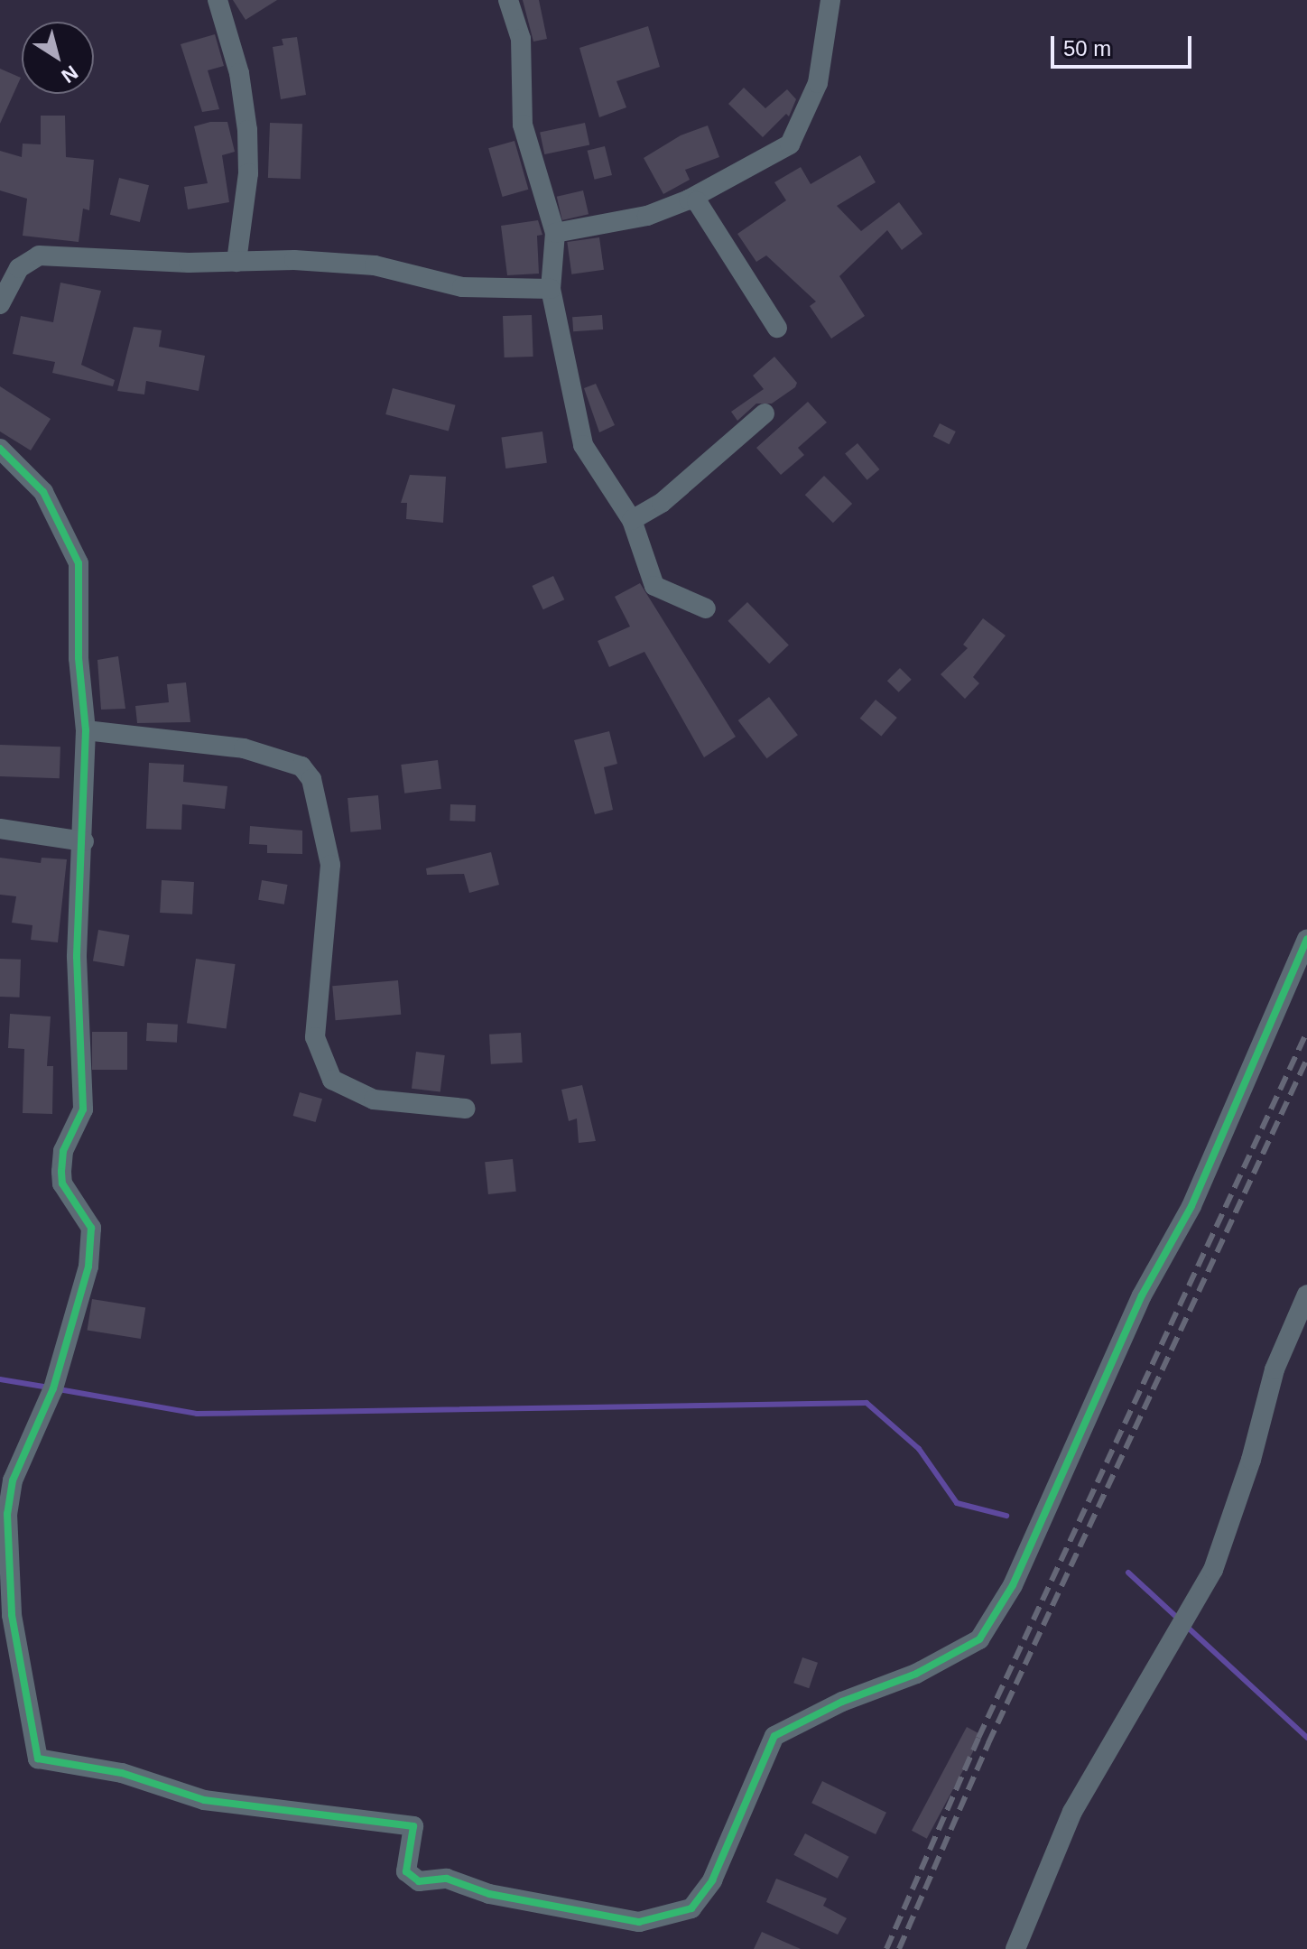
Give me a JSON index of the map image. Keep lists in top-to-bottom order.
{
  "scale_bar": "50 m",
  "north": "bottom right"
}
